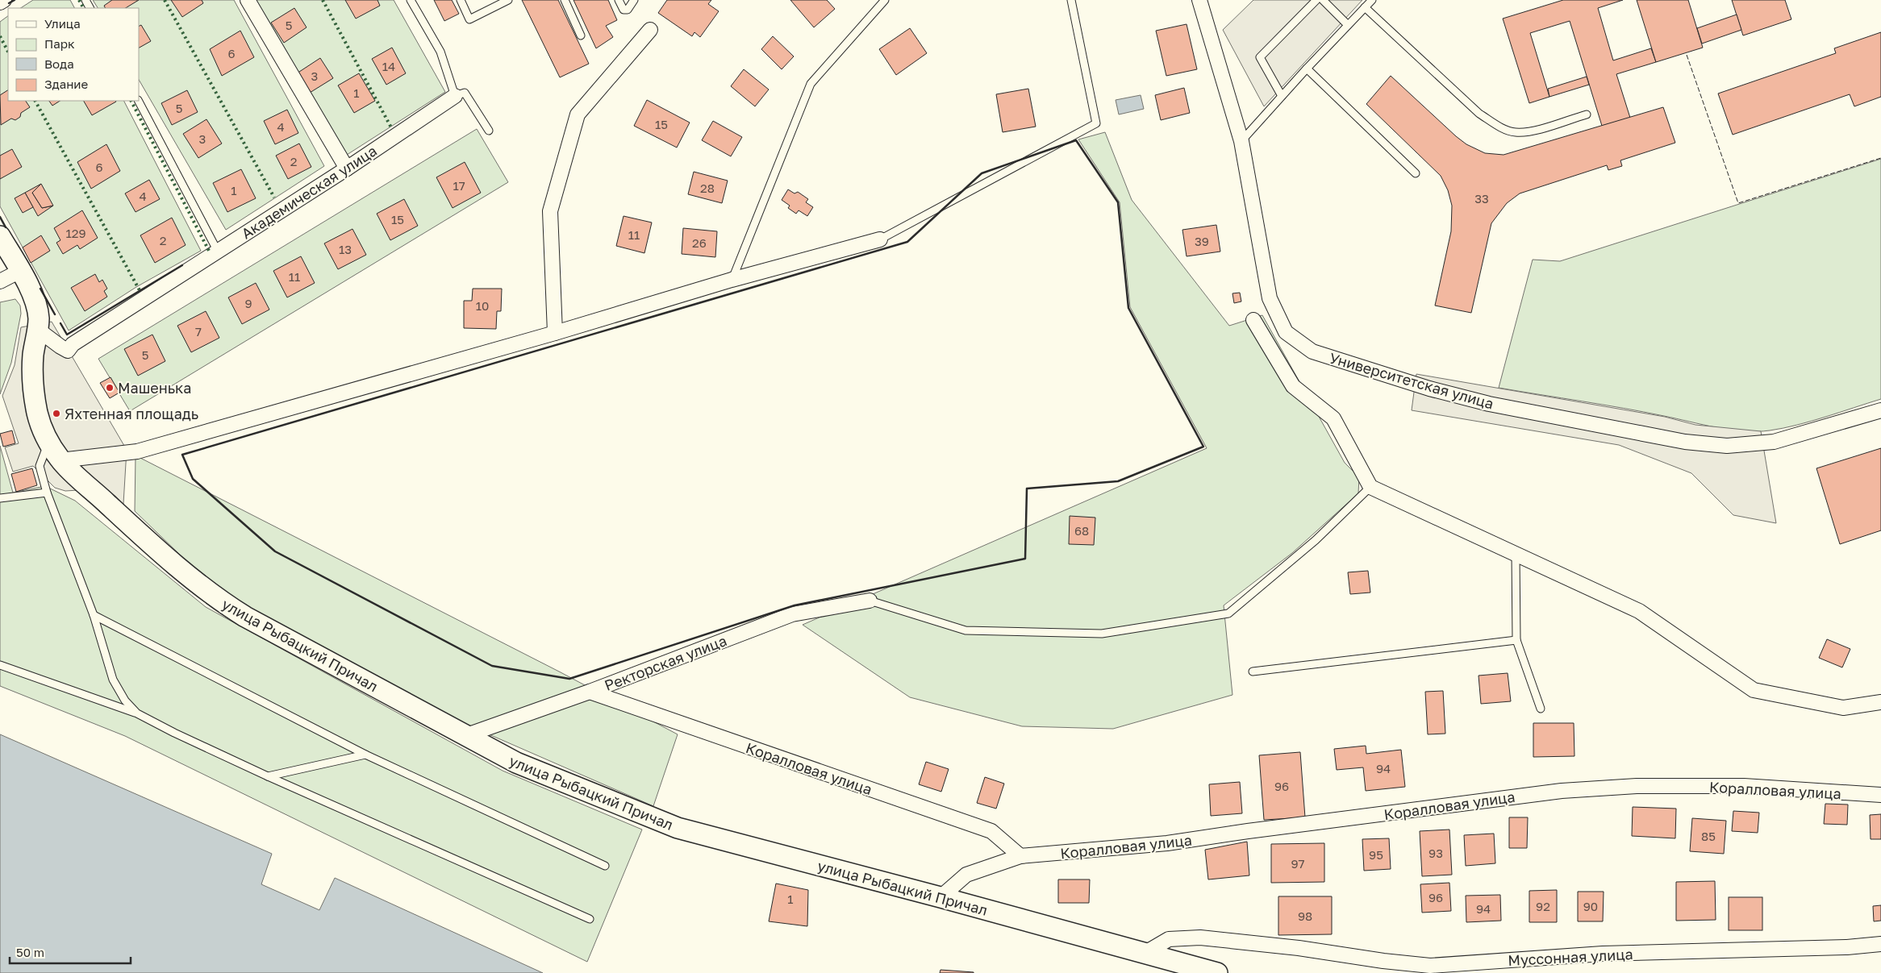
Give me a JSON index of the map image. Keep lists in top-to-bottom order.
{
  "streets": {
    "main road": ["улица Рыбацкий Причал"],
    "street": [
      "Академическая улица",
      "Университетская улица",
      "Ректорская улица",
      "Коралловая улица",
      "Муссонная улица"
    ]
  },
  "crossings": [
    ["Академическая улица", "улица Рыбацкий Причал"],
    ["улица Рыбацкий Причал", "Ректорская улица"],
    ["улица Рыбацкий Причал", "Коралловая улица"],
    ["улица Рыбацкий Причал", "Муссонная улица"],
    ["Ректорская улица", "Коралловая улица"]
  ],
  "places": ["Машенька", "Яхтенная площадь"],
  "house_numbers": [
    "5",
    "6",
    "14",
    "3",
    "1",
    "5",
    "15",
    "4",
    "3",
    "2",
    "6",
    "17",
    "28",
    "1",
    "4",
    "33",
    "15",
    "129",
    "11",
    "2",
    "39",
    "26",
    "13",
    "11",
    "9",
    "10",
    "7",
    "5",
    "68",
    "94",
    "96",
    "85",
    "93",
    "95",
    "97",
    "96",
    "1",
    "92",
    "90",
    "94",
    "98"
  ],
  "legend": [
    "Улица",
    "Парк",
    "Вода",
    "Здание"
  ],
  "scale_bar": "50 m"
}
